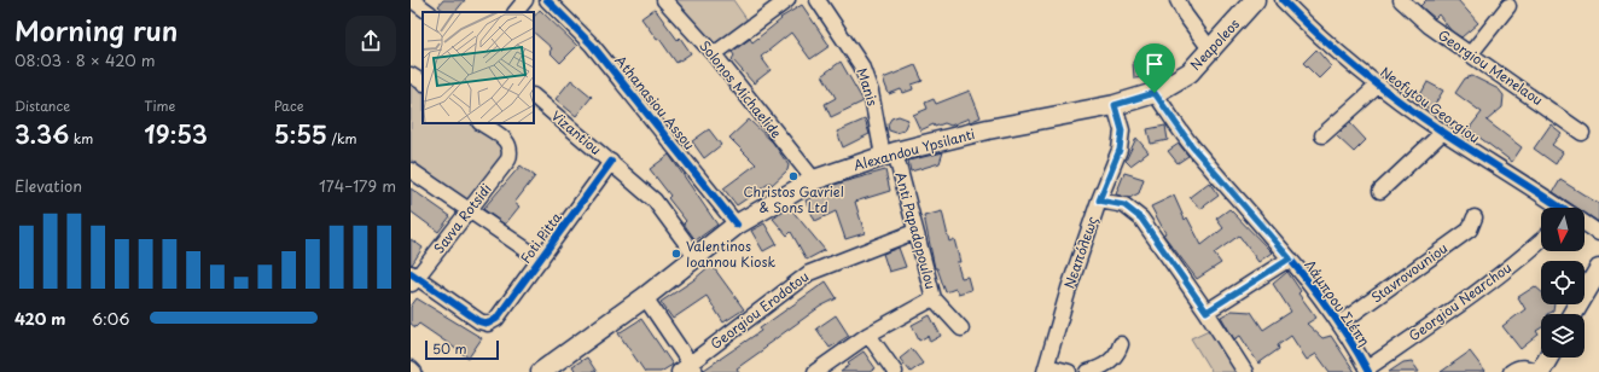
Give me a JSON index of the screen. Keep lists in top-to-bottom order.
{
  "streets": {
    "main road": ["Neapoleos", "Alexandou Ypsilanti"],
    "street": [
      "Georgiou Menelaou",
      "Manis",
      "Solonos Michaelide",
      "Athanasiou Assou",
      "Neofytou Georgiou",
      "Vizantiou",
      "Savva Rotsidi",
      "Anti Papadopoulou",
      "Foti Pitta",
      "Νεαπόλεως",
      "Stavrovouniou",
      "Georgiou Nearchou",
      "Λάμπρου Σιέπη",
      "Georgiou Erodotou"
    ]
  },
  "crossings": [
    ["Neapoleos", "Alexandou Ypsilanti"],
    ["Neapoleos", "Νεαπόλεως"],
    ["Neapoleos", "Λάμπρου Σιέπη"],
    ["Manis", "Alexandou Ypsilanti"],
    ["Manis", "Anti Papadopoulou"],
    ["Solonos Michaelide", "Alexandou Ypsilanti"],
    ["Athanasiou Assou", "Alexandou Ypsilanti"],
    ["Vizantiou", "Alexandou Ypsilanti"],
    ["Vizantiou", "Foti Pitta"],
    ["Alexandou Ypsilanti", "Anti Papadopoulou"],
    ["Alexandou Ypsilanti", "Νεαπόλεως"],
    ["Savva Rotsidi", "Foti Pitta"],
    ["Anti Papadopoulou", "Georgiou Erodotou"],
    ["Stavrovouniou", "Λάμπρου Σιέπη"],
    ["Georgiou Nearchou", "Λάμπρου Σιέπη"]
  ],
  "places": ["Christos Gavriel & Sons Ltd", "Valentinos Ioannou Kiosk"],
  "scale_bar": "50 m",
  "north": "bottom",
  "page": {
    "heading": ["Morning run", "08:03 · 8 × 420 m"],
    "stats": [
      ["Distance", "3.36 km"],
      ["Time", "19:53"],
      ["Pace", "5:55 /km"]
    ],
    "chart": ["Elevation", "174–179 m"],
    "list": [
      {
        "name": "420 m",
        "note": "6:06"
      }
    ],
    "scale": "50 m"
  }
}
